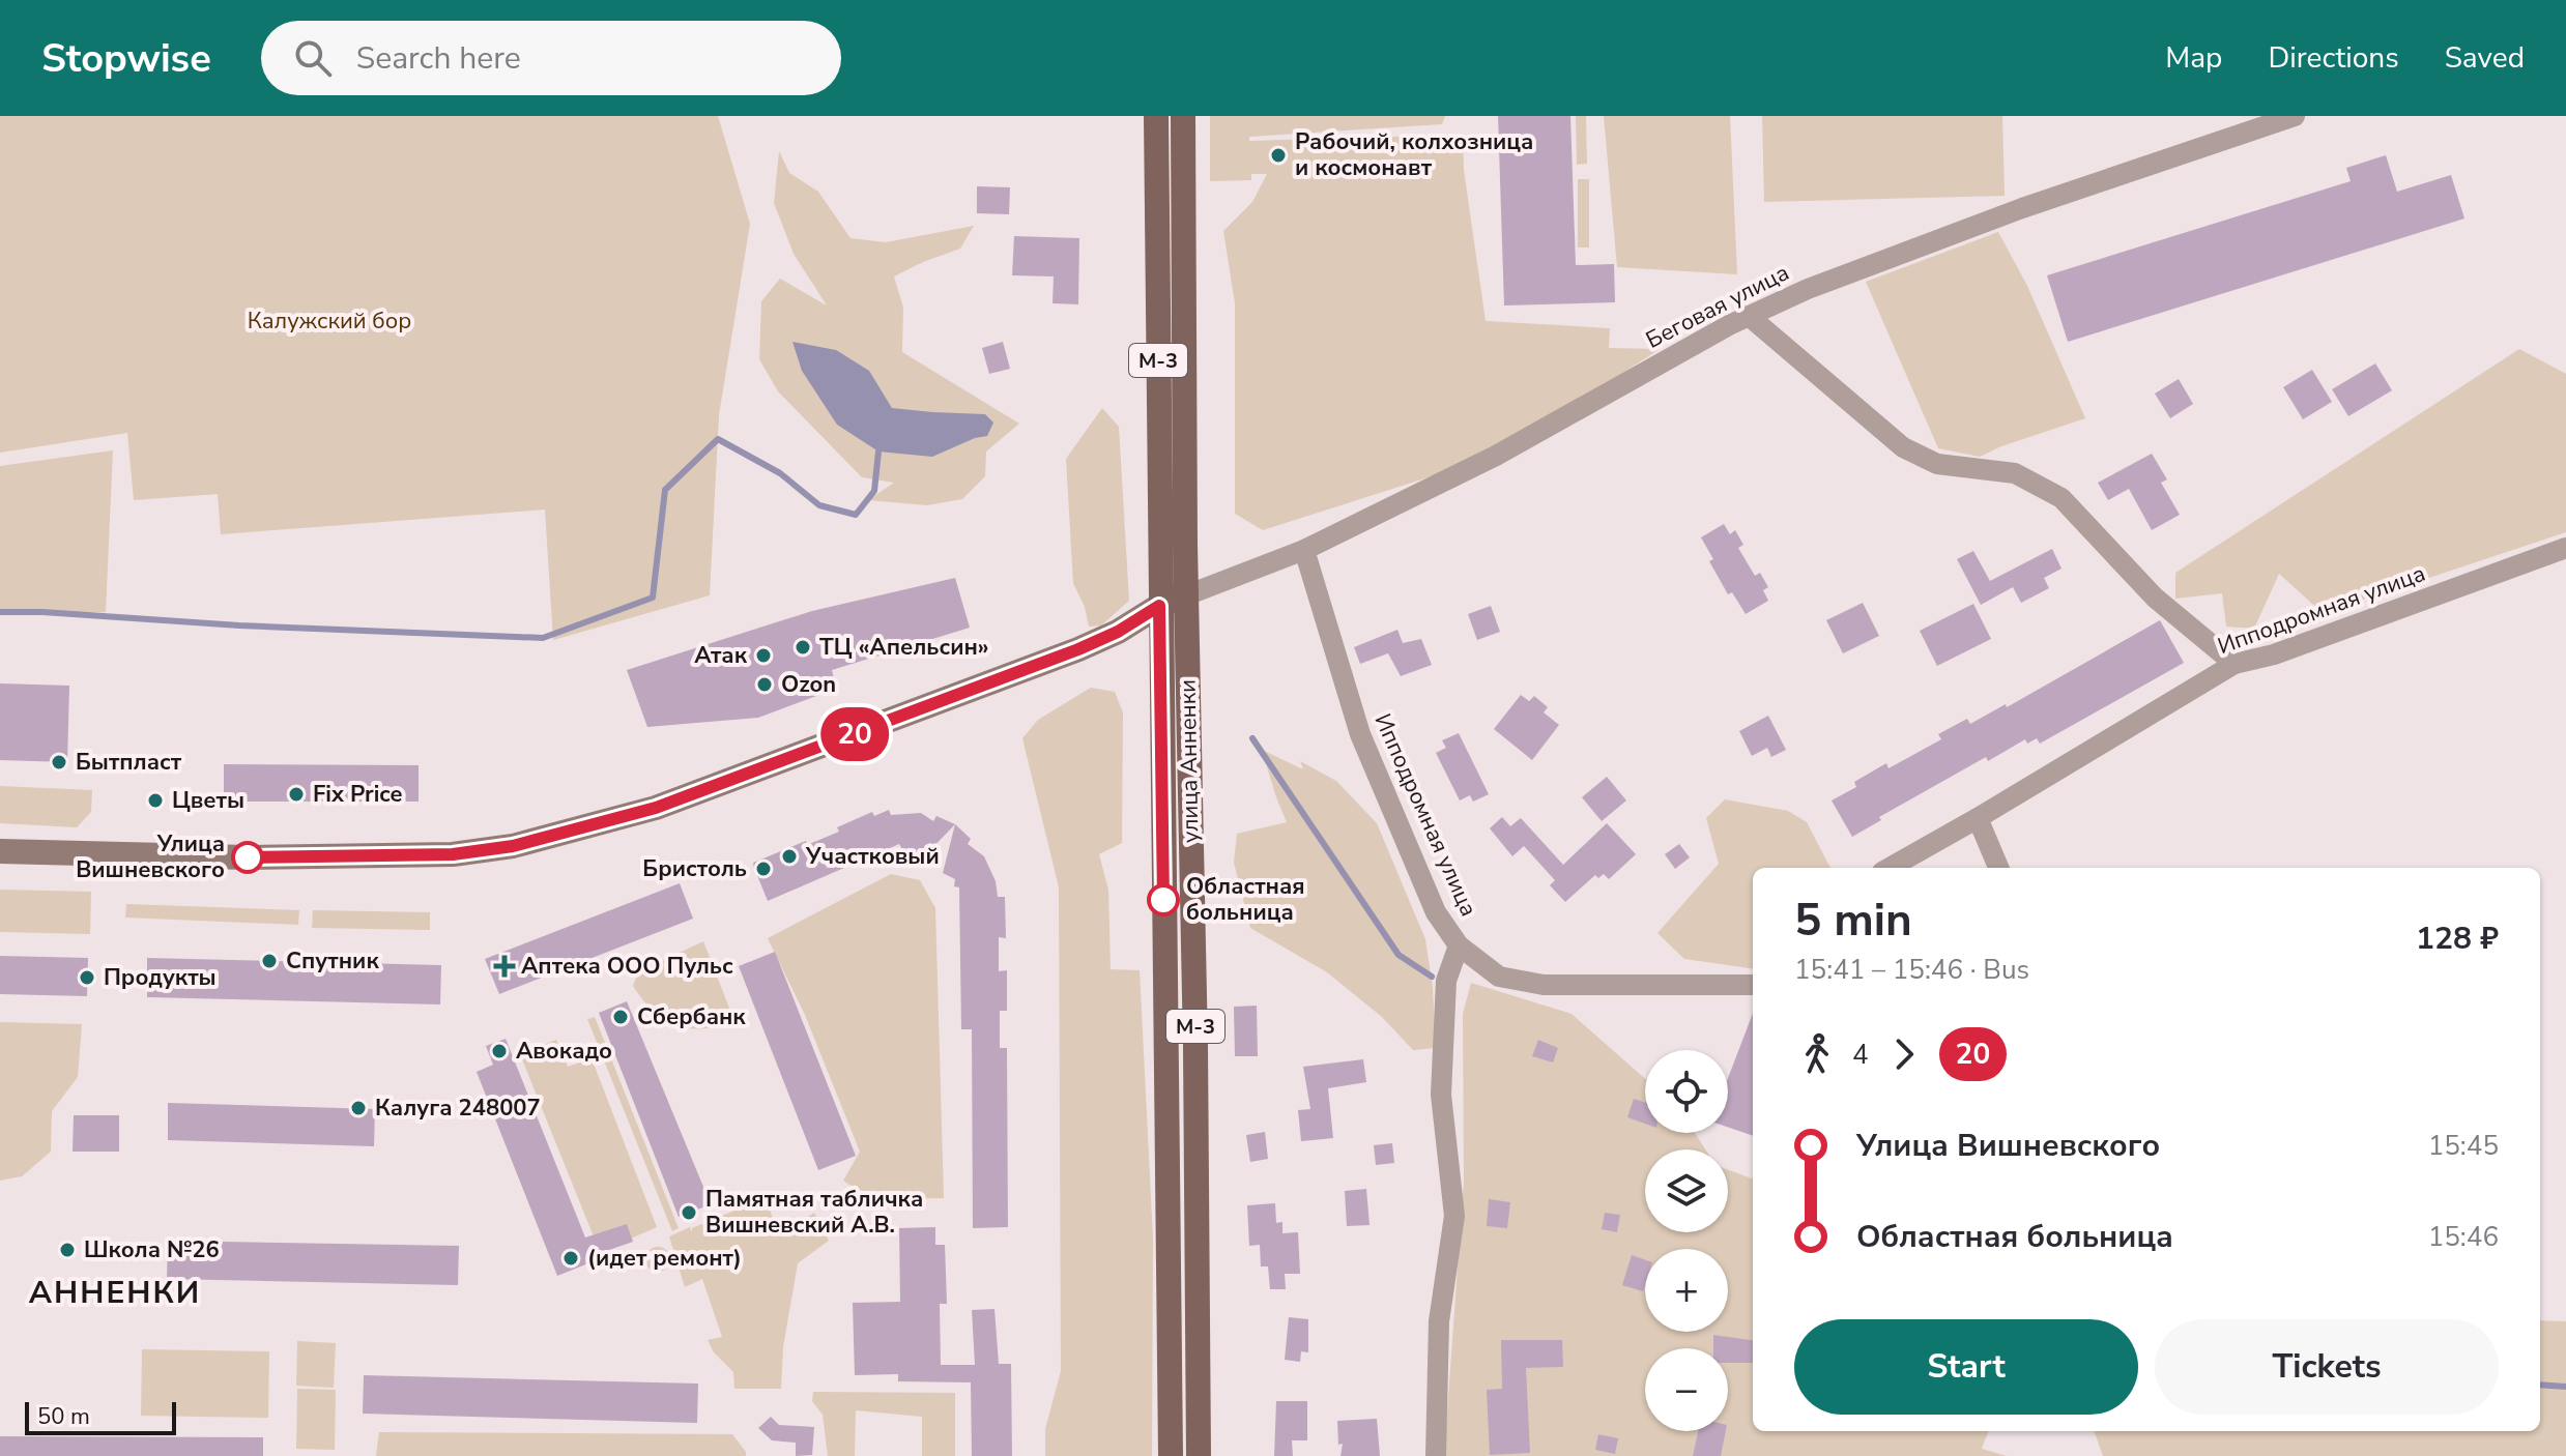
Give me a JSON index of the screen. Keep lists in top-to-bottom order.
{
  "streets": {
    "main road": ["М-3", "улица Анненки"],
    "street": ["Беговая улица", "Ипподромная улица"]
  },
  "crossings": [
    ["Беговая улица", "Ипподромная улица"],
    ["Беговая улица", "улица Анненки"]
  ],
  "districts": ["АННЕНКИ"],
  "parks": ["Калужский бор"],
  "places": {
    "other": [
      "Рабочий, колхозница и космонавт",
      "ТЦ «Апельсин»",
      "Атак",
      "Ozon",
      "Бытпласт",
      "Fix Price",
      "Цветы",
      "Участковый",
      "Улица Вишневского",
      "Бристоль",
      "Областная больница",
      "Спутник",
      "Продукты",
      "Сбербанк",
      "Авокадо",
      "Калуга 248007",
      "Памятная табличка Вишневский А.В.",
      "Школа №26",
      "(идет ремонт)"
    ],
    "health": ["Аптека ООО Пульс"]
  },
  "lines": ["bus line 20"],
  "scale_bar": "50 m",
  "page": {
    "header": "Stopwise",
    "search": "Search here",
    "nav": ["Map", "Directions", "Saved"],
    "on_map": "20",
    "heading": ["5 min", "15:41 – 15:46 · Bus", "128 ₽"],
    "legs": ["4", "20"],
    "map_buttons": ["+", "−"],
    "list": [
      {
        "name": "Улица Вишневского",
        "value": "15:45"
      },
      {
        "name": "Областная больница",
        "value": "15:46"
      }
    ],
    "buttons": ["Start", "Tickets"],
    "scale": "50 m"
  }
}
